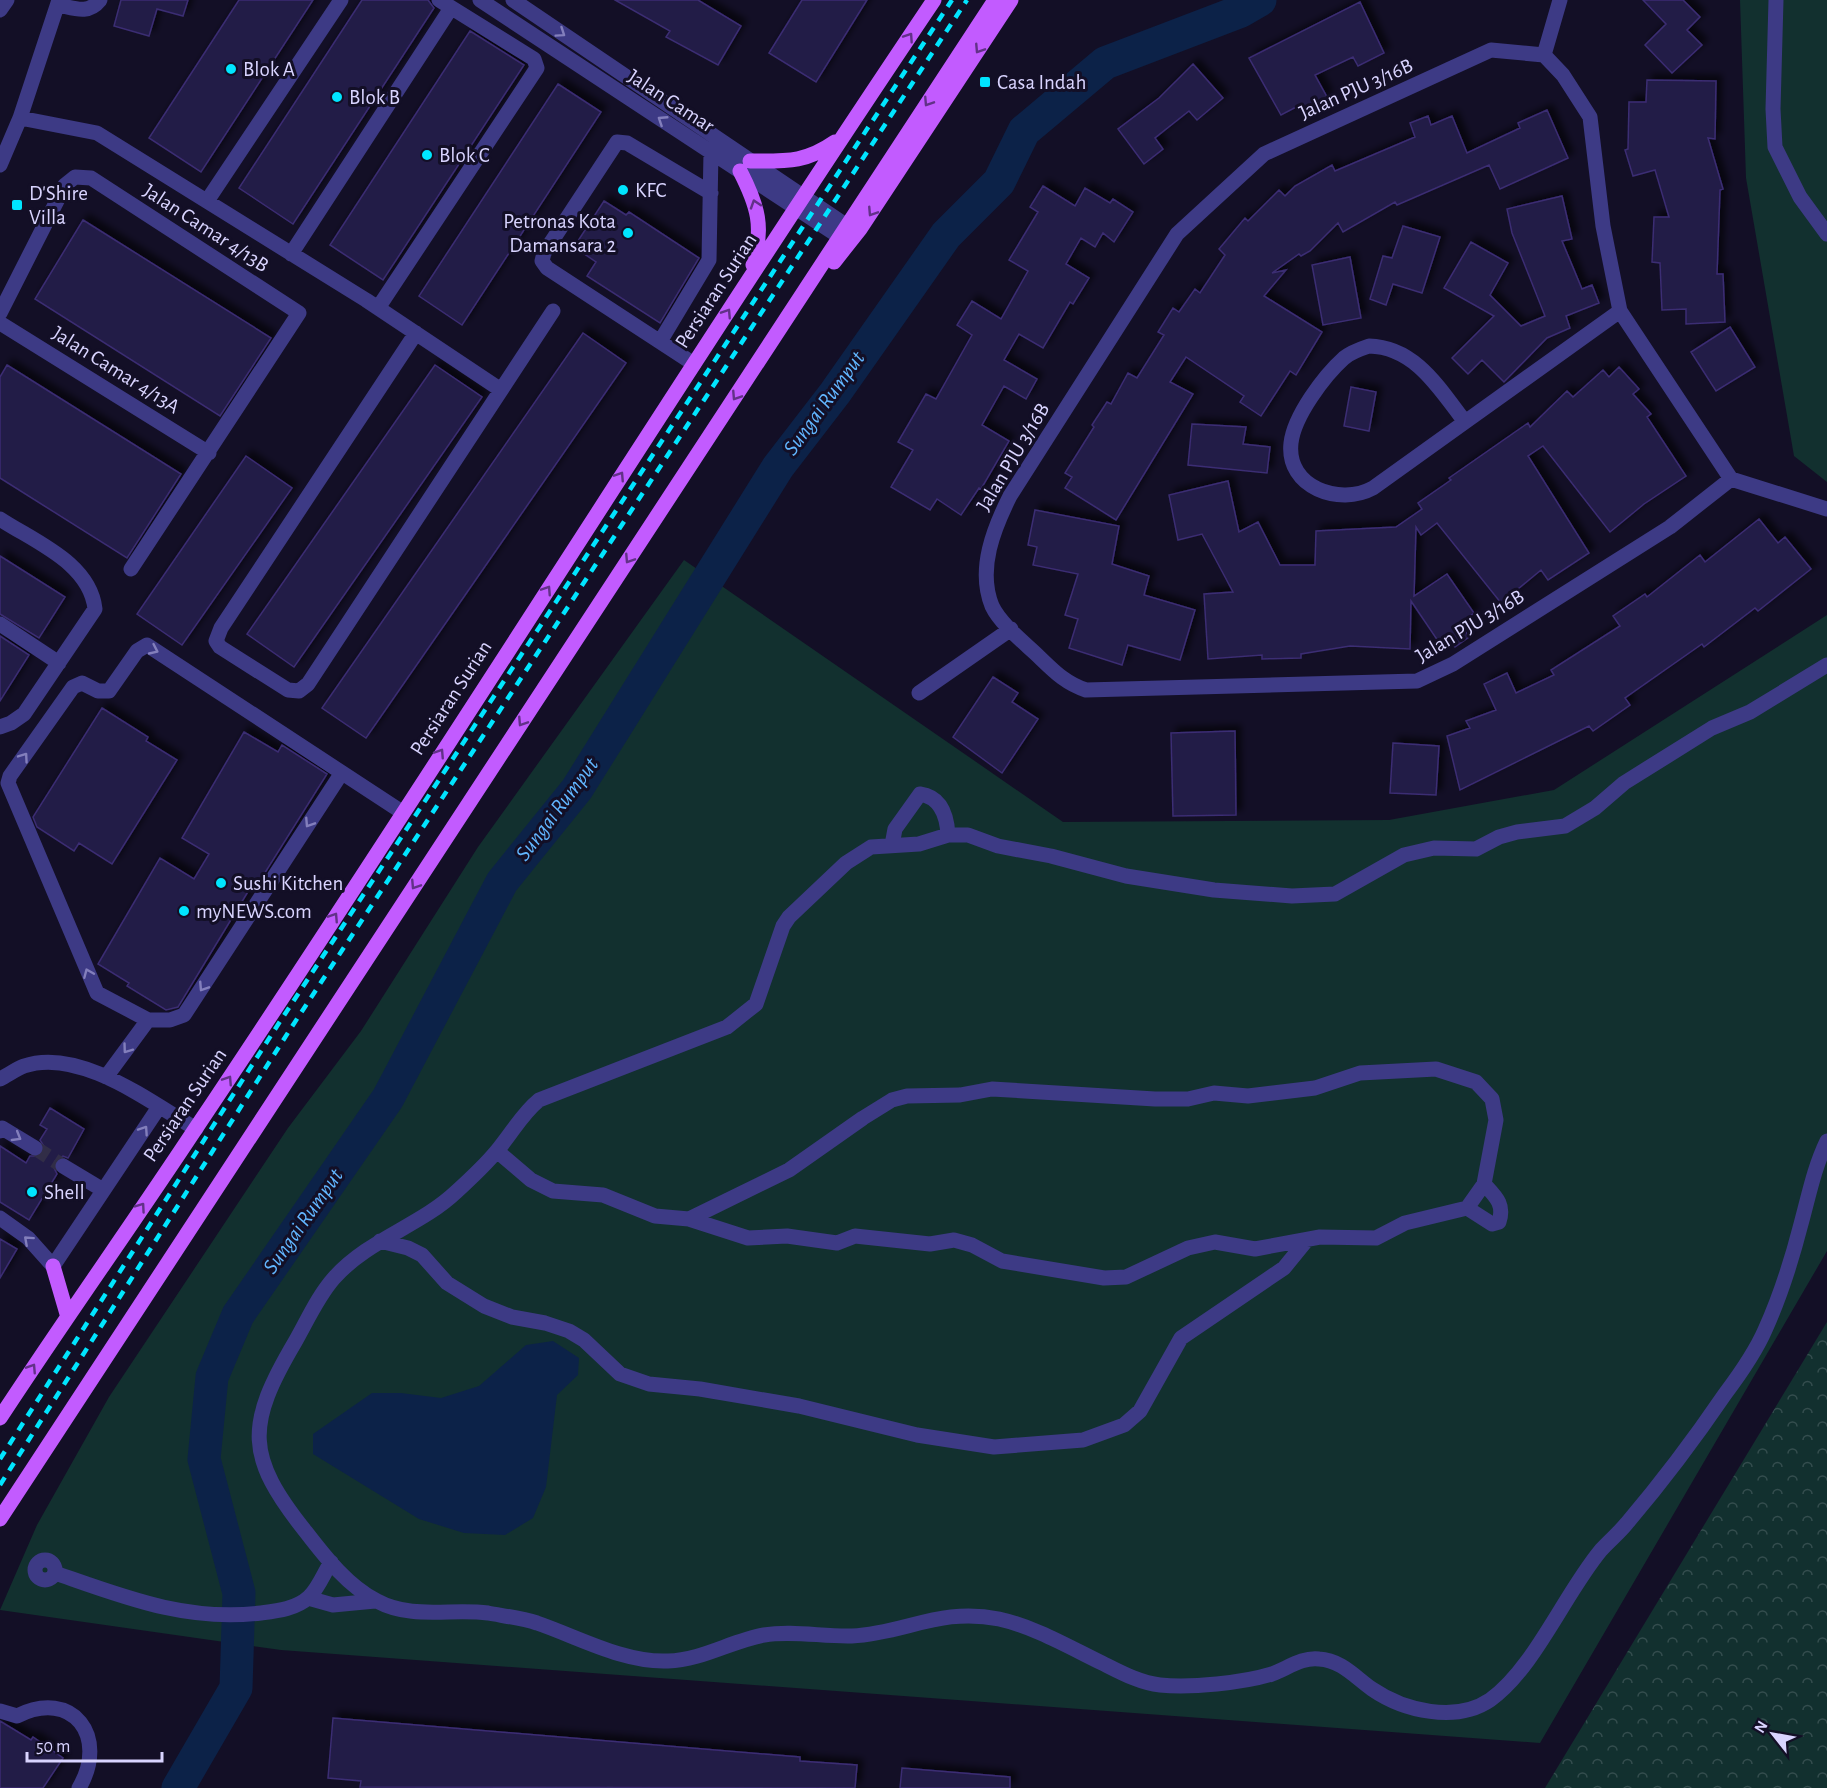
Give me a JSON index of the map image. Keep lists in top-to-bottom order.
{
  "streets": {
    "main road": ["Persiaran Surian"],
    "street": [
      "Jalan PJU 3/16B",
      "Jalan Camar",
      "Jalan Camar 4/13B",
      "Jalan Camar 4/13A"
    ]
  },
  "crossings": [
    ["Jalan Camar", "Persiaran Surian"],
    ["Jalan Camar 4/13B", "Jalan Camar 4/13A"]
  ],
  "water": ["Sungai Rumput"],
  "places": {
    "other": [
      "Blok A",
      "Blok B",
      "Blok C",
      "KFC",
      "Petronas Kota Damansara 2",
      "Sushi Kitchen",
      "myNEWS.com",
      "Shell"
    ],
    "transit": ["Casa Indah", "D'Shire Villa"]
  },
  "scale_bar": "50 m",
  "north": "top left"
}
